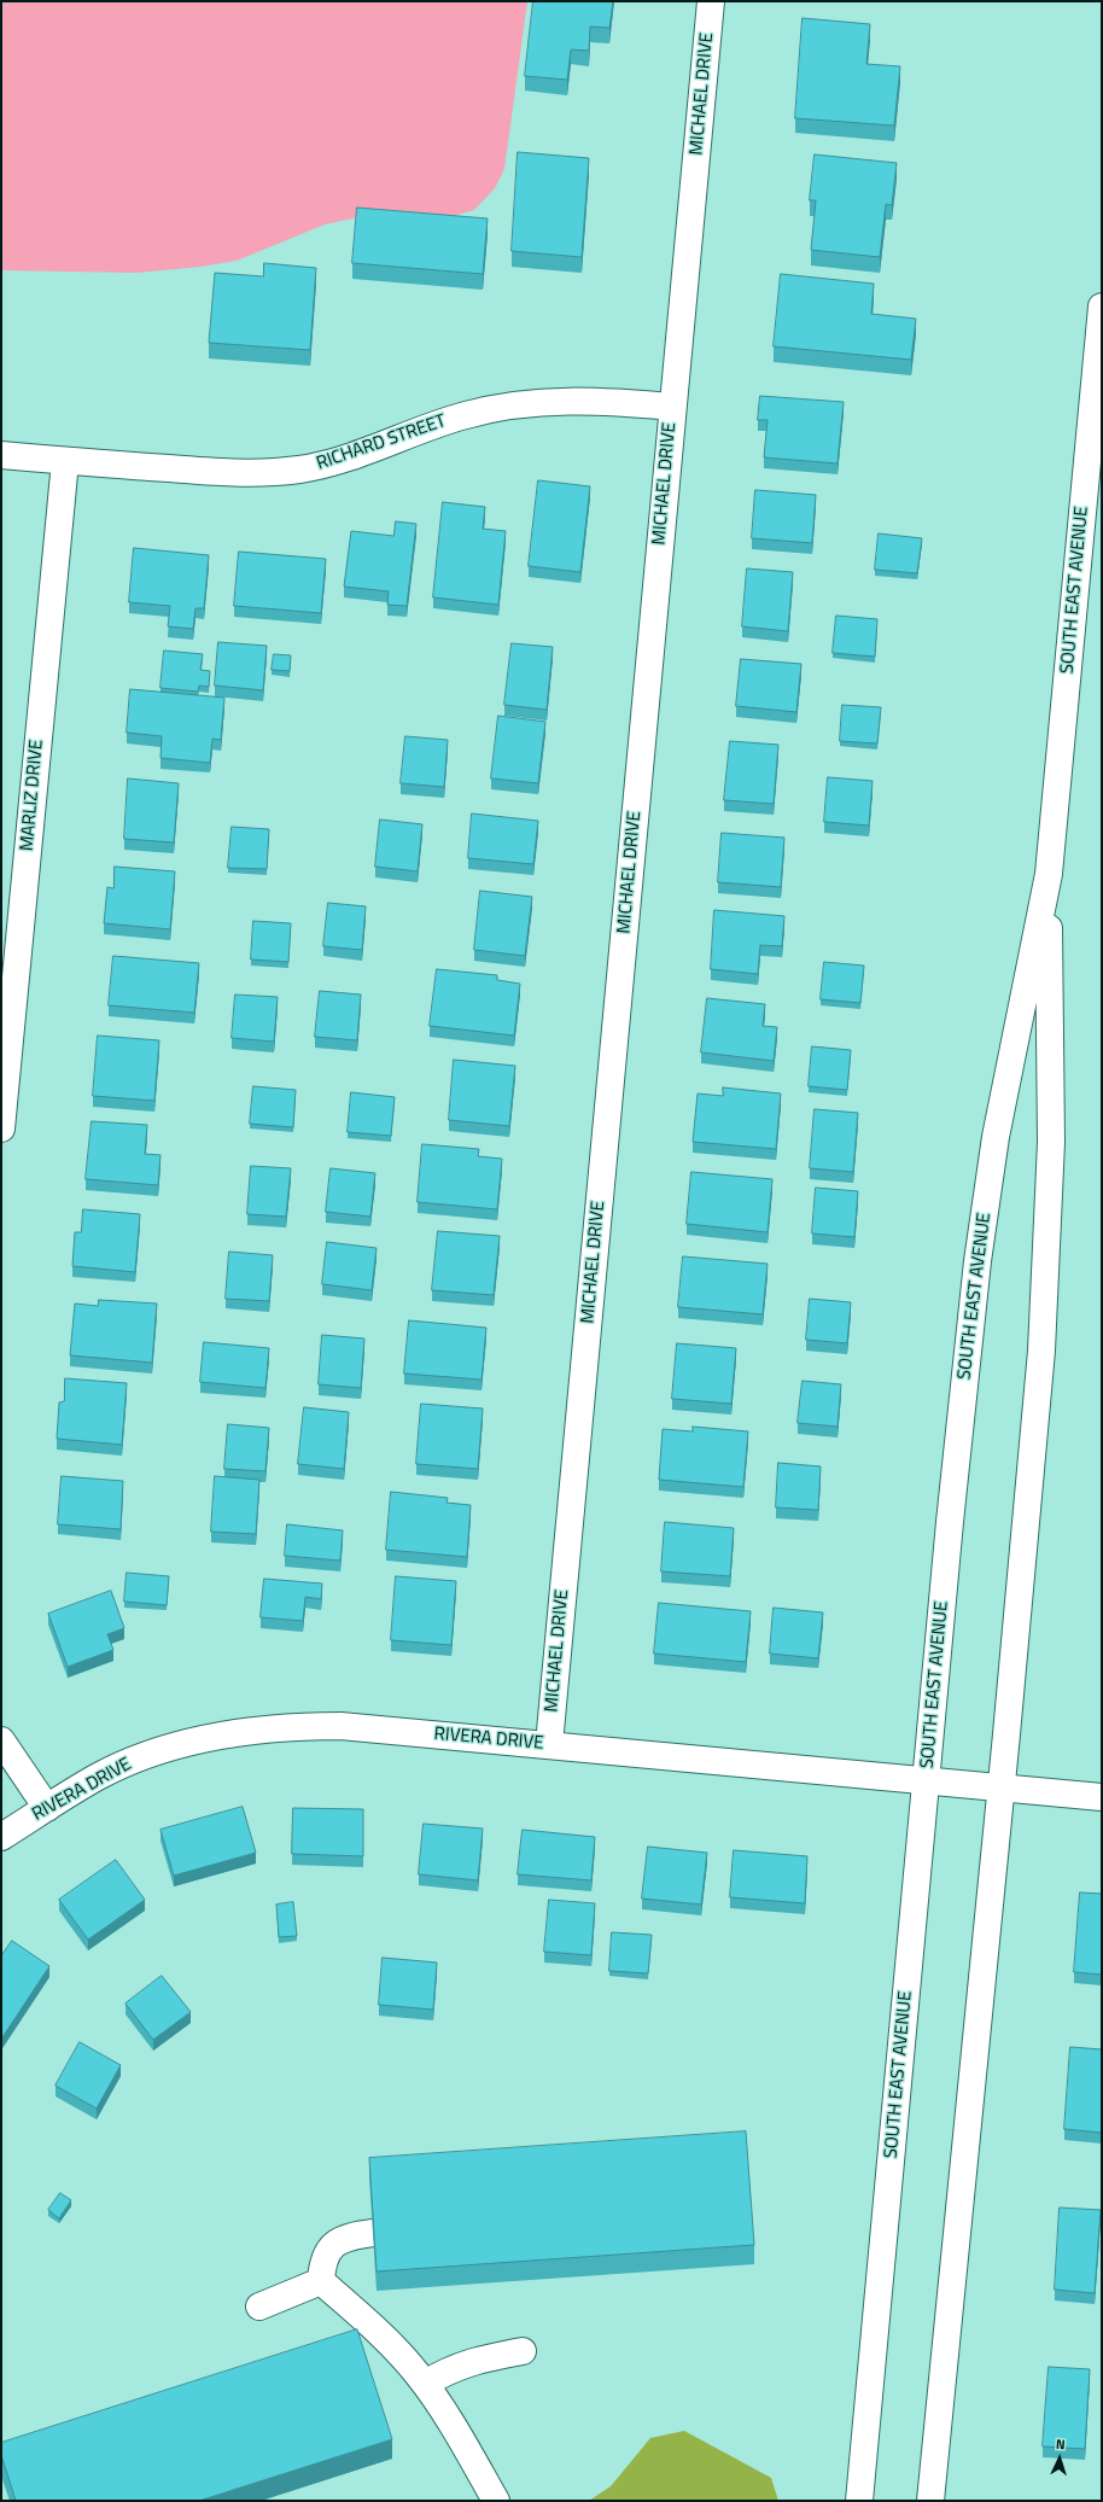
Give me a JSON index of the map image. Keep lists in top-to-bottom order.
{
  "streets": {
    "street": [
      "MICHAEL DRIVE",
      "RICHARD STREET",
      "SOUTH EAST AVENUE",
      "MARLIZ DRIVE",
      "RIVERA DRIVE"
    ]
  },
  "crossings": [
    ["MICHAEL DRIVE", "RICHARD STREET"],
    ["MICHAEL DRIVE", "RIVERA DRIVE"],
    ["RICHARD STREET", "MARLIZ DRIVE"],
    ["SOUTH EAST AVENUE", "RIVERA DRIVE"]
  ],
  "north": "top"
}
